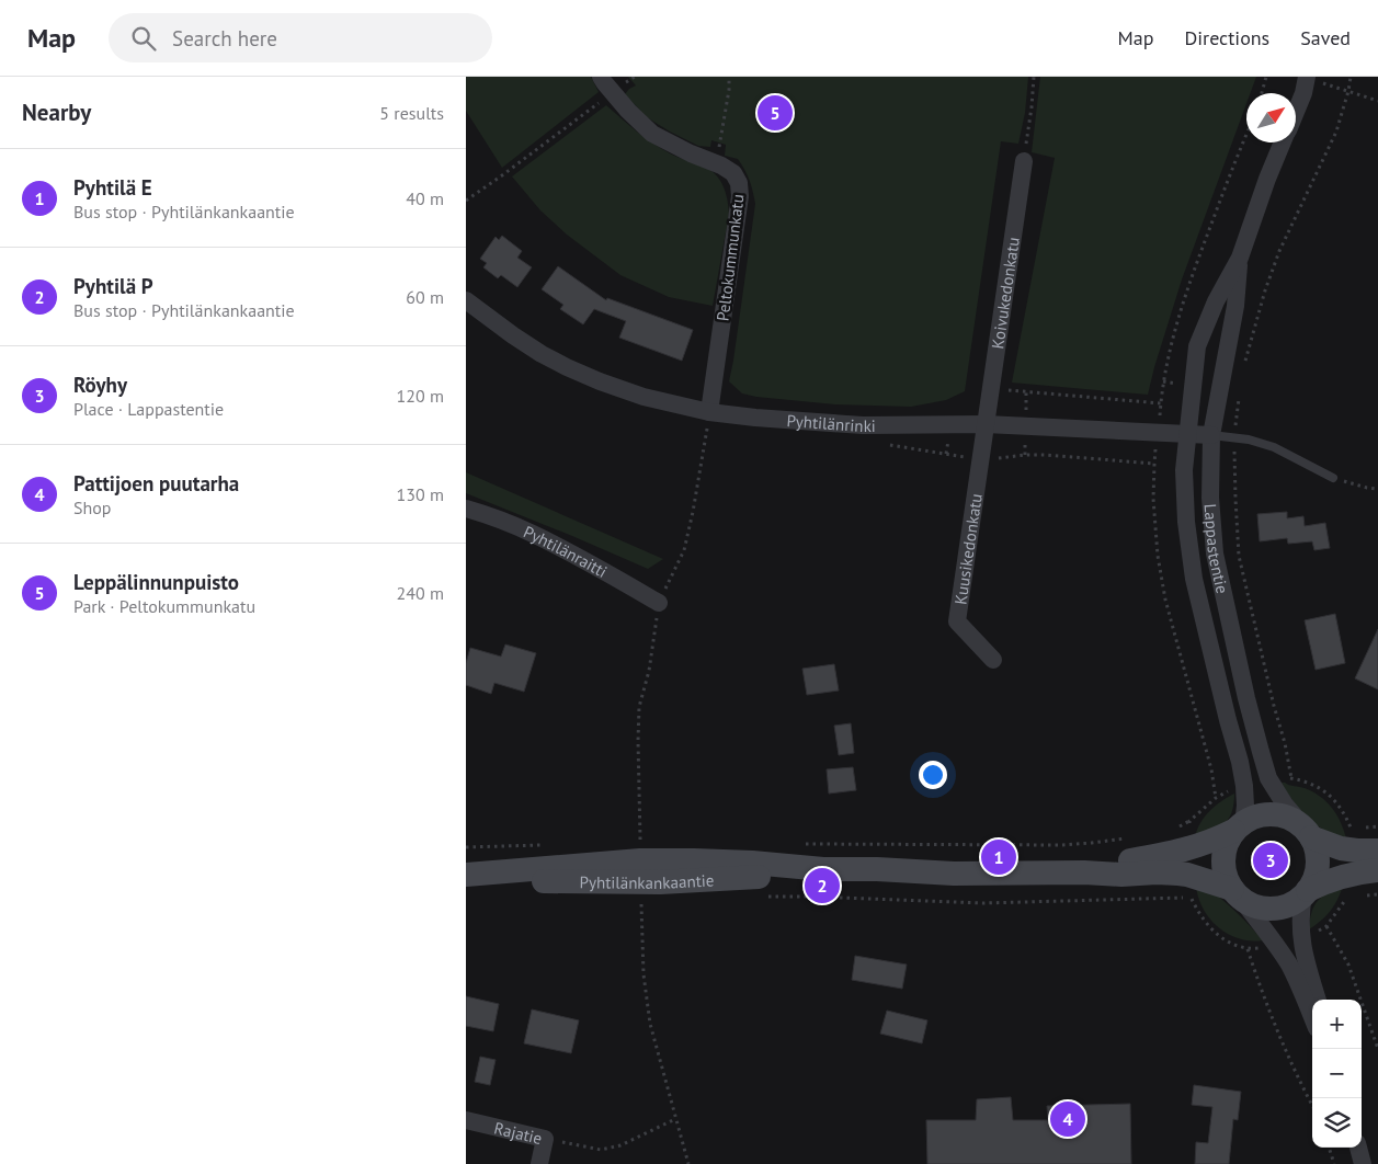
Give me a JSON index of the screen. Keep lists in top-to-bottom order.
{
  "streets": {
    "street": [
      "Peltokummunkatu",
      "Koivukedonkatu",
      "Pyhtilänrinki",
      "Kuusikedonkatu",
      "Lappastentie",
      "Pyhtilänraitti",
      "Pyhtilänkankaantie",
      "Rajatie"
    ]
  },
  "crossings": [
    ["Peltokummunkatu", "Pyhtilänrinki"],
    ["Koivukedonkatu", "Pyhtilänrinki"],
    ["Koivukedonkatu", "Kuusikedonkatu"],
    ["Pyhtilänrinki", "Kuusikedonkatu"],
    ["Pyhtilänrinki", "Lappastentie"],
    ["Lappastentie", "Pyhtilänkankaantie"]
  ],
  "north": "top right",
  "page": {
    "header": "Map",
    "search": "Search here",
    "nav": ["Map", "Directions", "Saved"],
    "heading": ["Nearby", "5 results"],
    "pins": [
      "5",
      "1",
      "3",
      "2",
      "4"
    ],
    "list": [
      {
        "mark": "1",
        "name": "Pyhtilä E",
        "note": "Bus stop · Pyhtilänkankaantie",
        "value": "40 m"
      },
      {
        "mark": "2",
        "name": "Pyhtilä P",
        "note": "Bus stop · Pyhtilänkankaantie",
        "value": "60 m"
      },
      {
        "mark": "3",
        "name": "Röyhy",
        "note": "Place · Lappastentie",
        "value": "120 m"
      },
      {
        "mark": "4",
        "name": "Pattijoen puutarha",
        "note": "Shop",
        "value": "130 m"
      },
      {
        "mark": "5",
        "name": "Leppälinnunpuisto",
        "note": "Park · Peltokummunkatu",
        "value": "240 m"
      }
    ],
    "map_buttons": ["+", "−"]
  }
}
